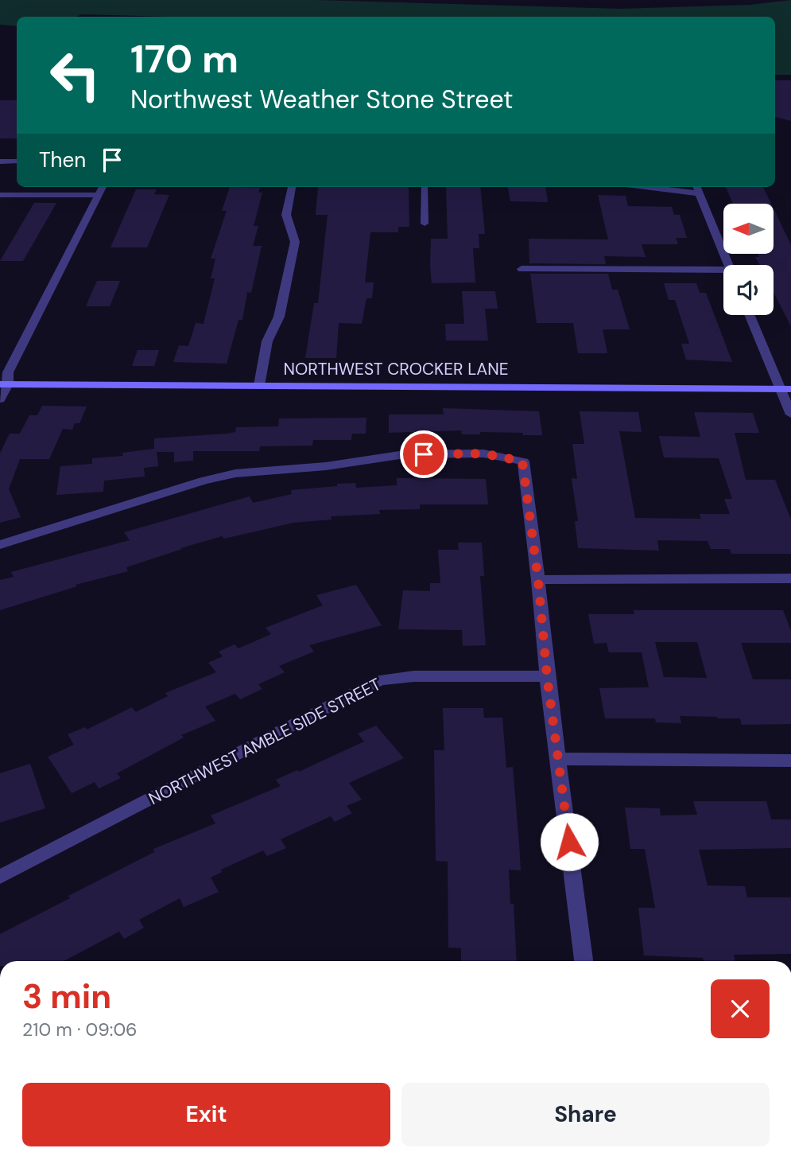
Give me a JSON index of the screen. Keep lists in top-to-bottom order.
{
  "streets": {
    "street": ["NORTHWEST CROCKER LANE", "NORTHWEST AMBLE SIDE STREET"]
  },
  "north": "left",
  "page": {
    "turn": ["170 m", "Northwest Weather Stone Street"],
    "then": "Then",
    "heading": ["3 min", "210 m · 09:06"],
    "buttons": ["Exit", "Share"]
  }
}
